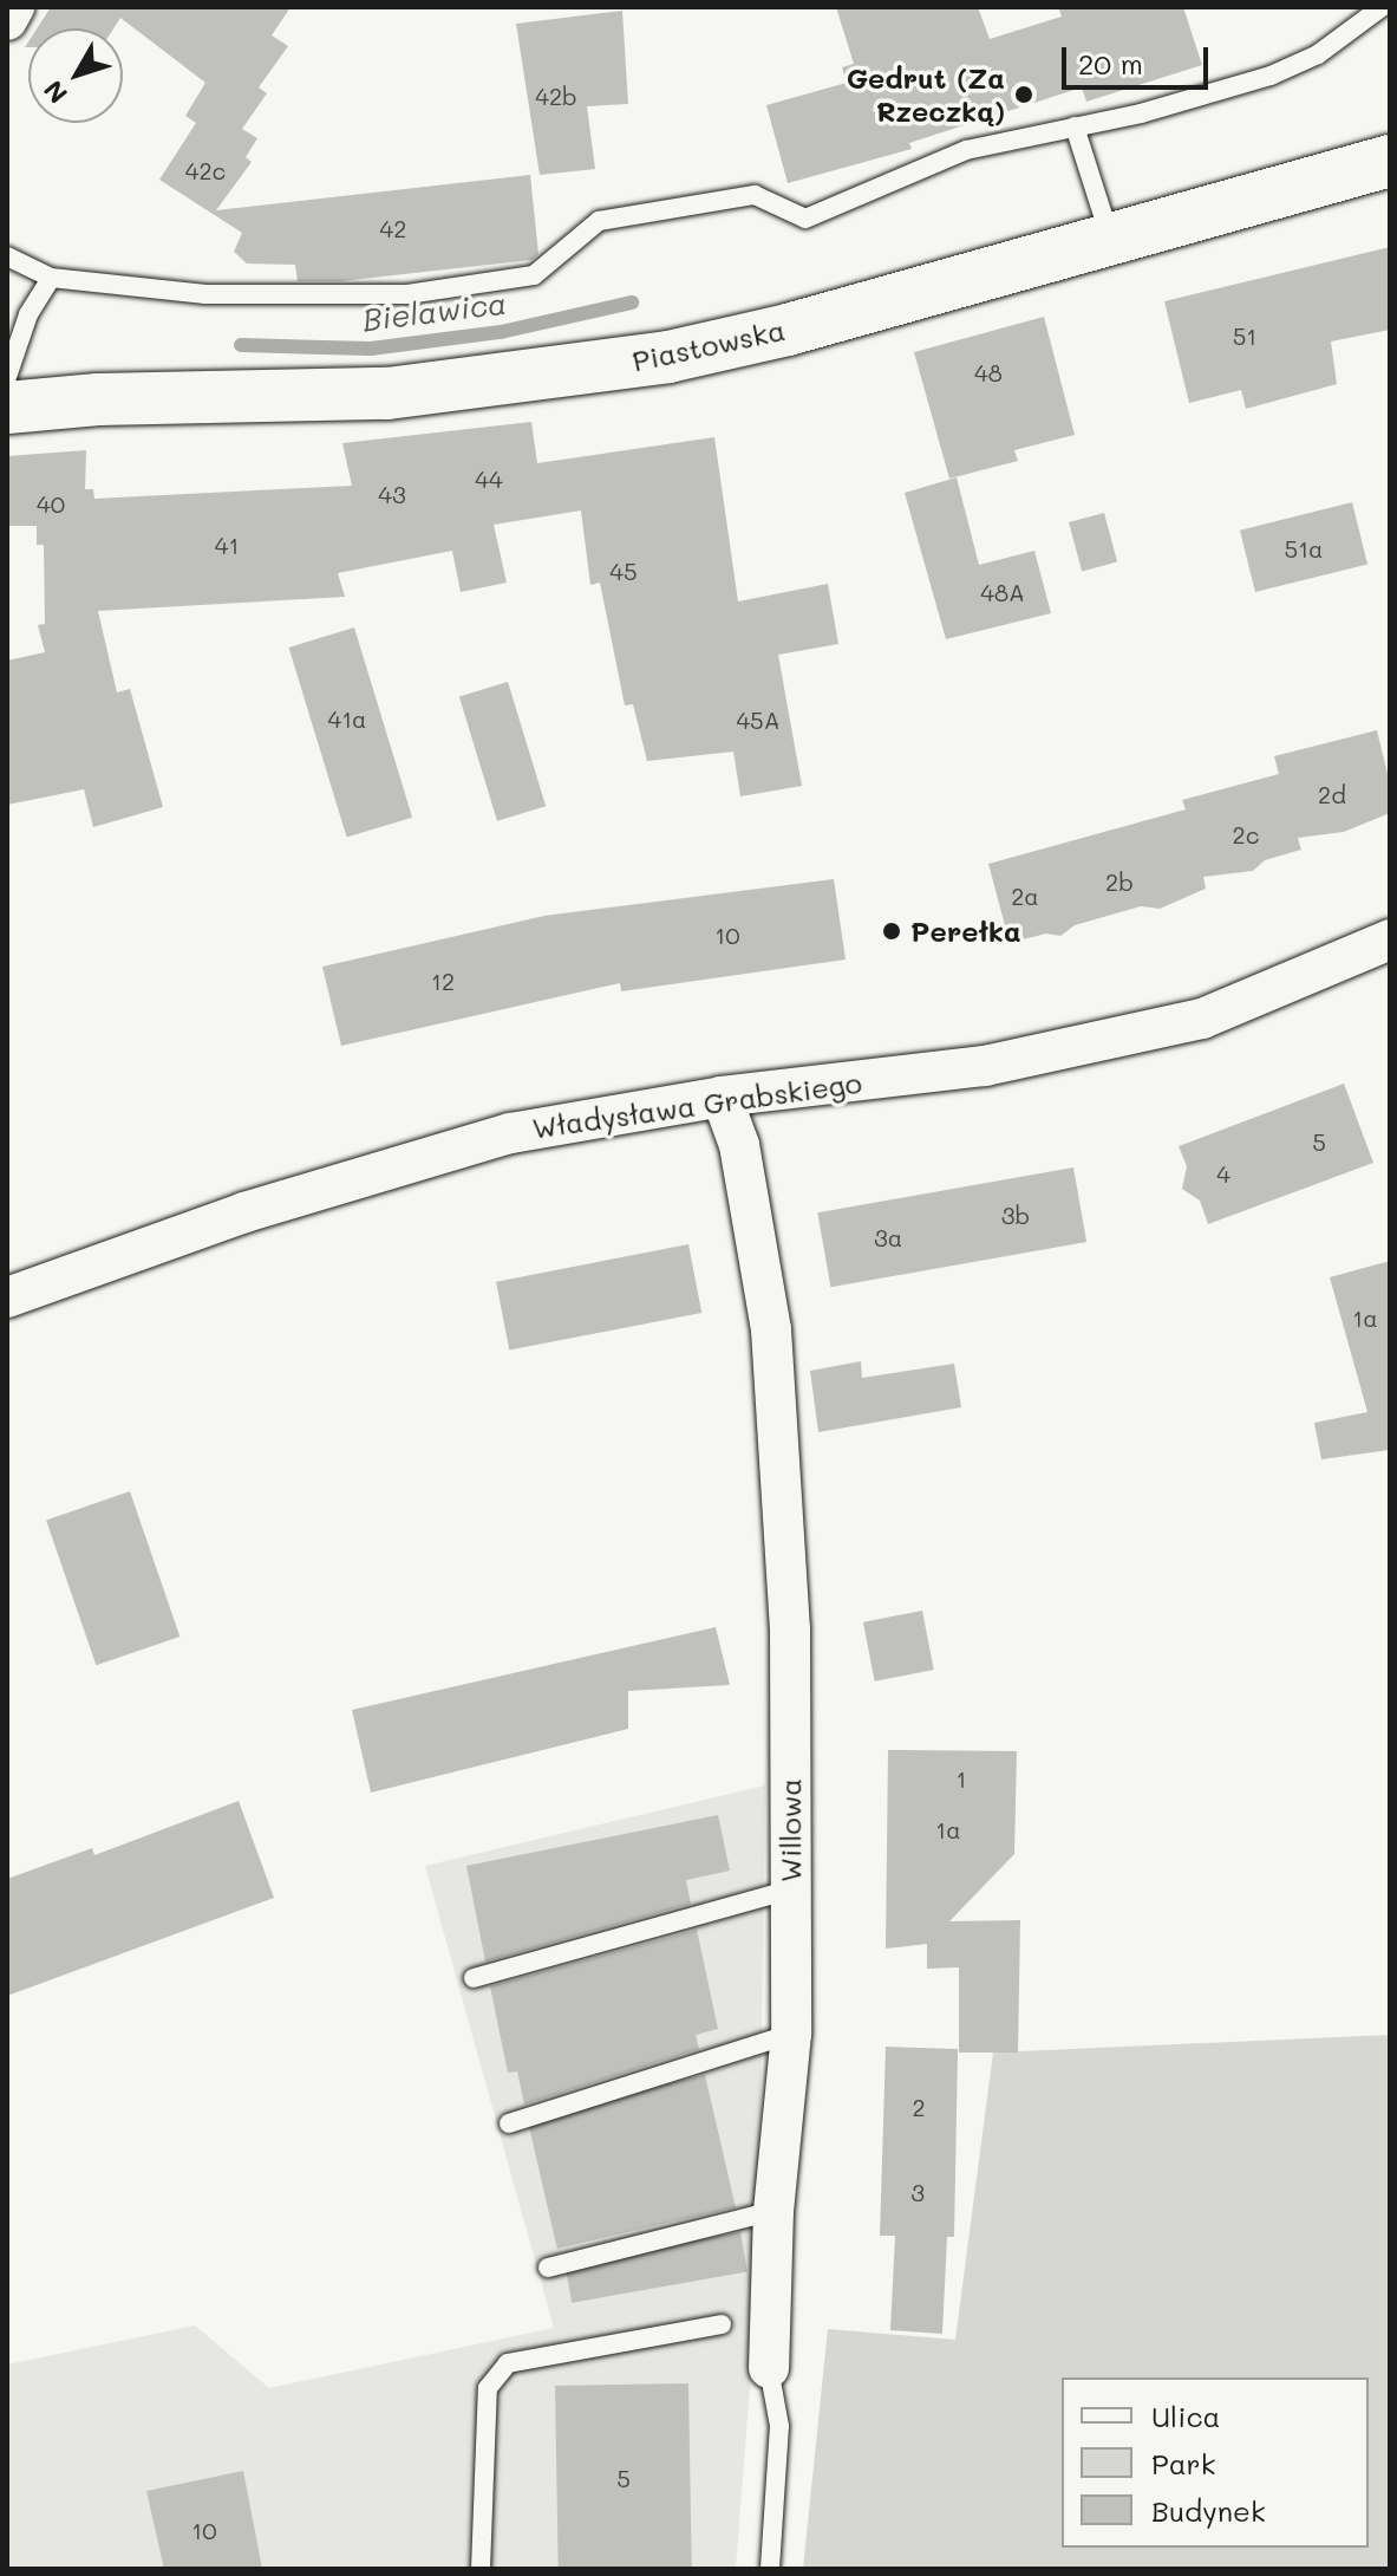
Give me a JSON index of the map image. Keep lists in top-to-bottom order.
{
  "streets": {
    "main road": ["Piastowska"],
    "street": ["Władysława Grabskiego", "Willowa"]
  },
  "crossings": [
    ["Władysława Grabskiego", "Willowa"]
  ],
  "water": ["Bielawica"],
  "places": ["Gedrut (Za Rzeczką)", "Perełka"],
  "house_numbers": [
    "42b",
    "42c",
    "42",
    "51",
    "48",
    "44",
    "43",
    "40",
    "41",
    "51a",
    "45",
    "48A",
    "41a",
    "45A",
    "2d",
    "2c",
    "2b",
    "2a",
    "10",
    "12",
    "5",
    "4",
    "3b",
    "3a",
    "1a",
    "1",
    "1a",
    "2",
    "3",
    "5",
    "10"
  ],
  "legend": ["Ulica", "Park", "Budynek"],
  "scale_bar": "20 m",
  "north": "bottom left"
}
